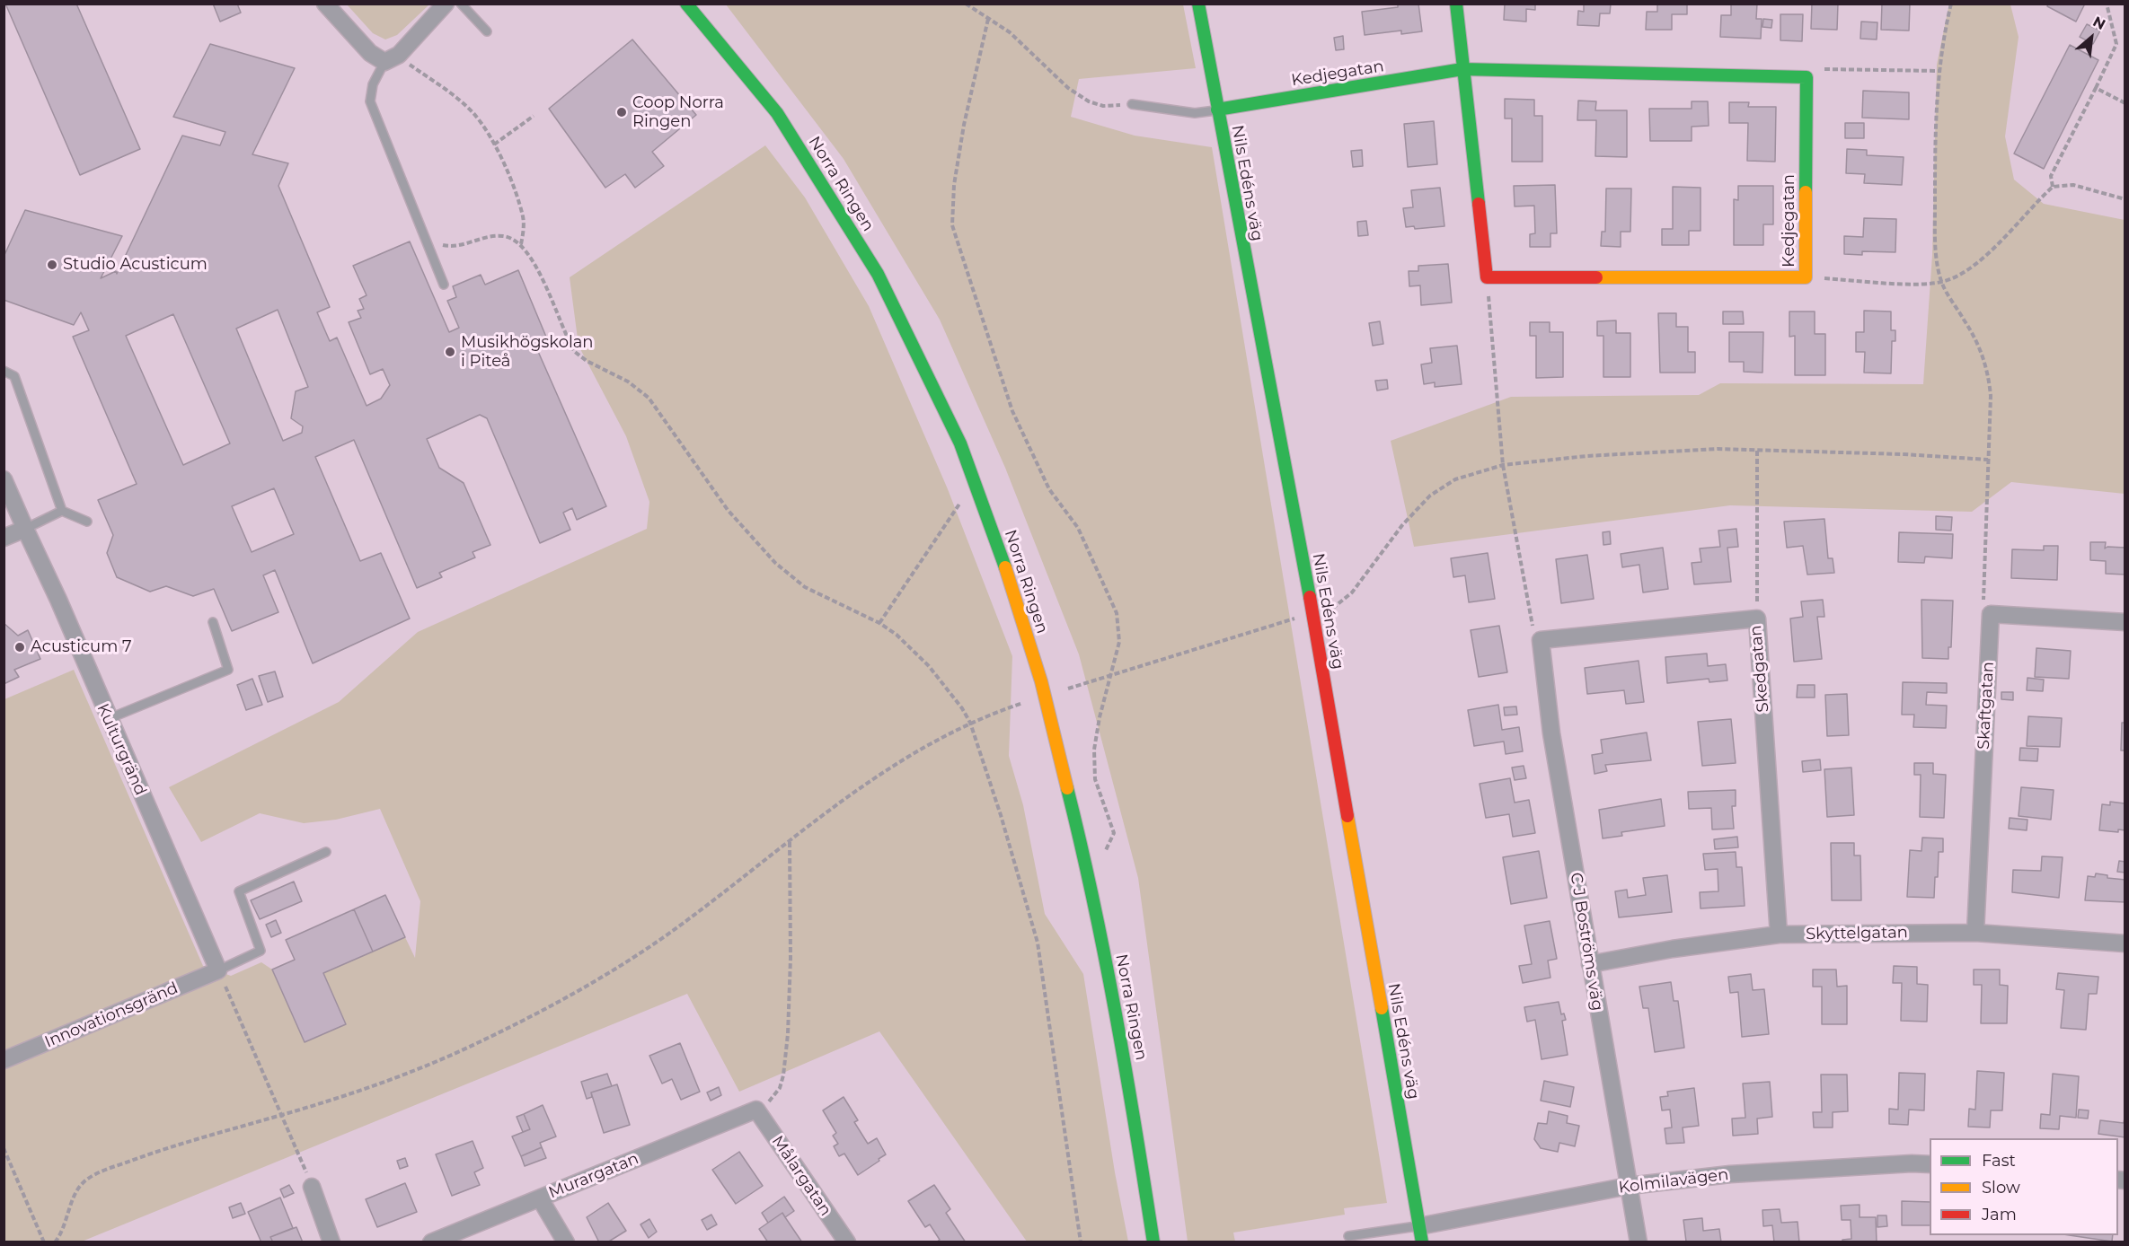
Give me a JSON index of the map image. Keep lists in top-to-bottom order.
{
  "streets": {
    "street": [
      "Kedjegatan",
      "Nils Edéns väg",
      "Norra Ringen",
      "Skedgatan",
      "Skaftgatan",
      "Kulturgränd",
      "Skyttelgatan",
      "C J Boströms väg",
      "Innovationsgränd",
      "Murargatan",
      "Målargatan",
      "Kolmilavägen"
    ]
  },
  "crossings": [
    ["Kedjegatan", "Nils Edéns väg"],
    ["Nils Edéns väg", "Kolmilavägen"],
    ["Skedgatan", "Skyttelgatan"],
    ["Skedgatan", "C J Boströms väg"],
    ["Skaftgatan", "Skyttelgatan"],
    ["Kulturgränd", "Innovationsgränd"],
    ["Skyttelgatan", "C J Boströms väg"],
    ["C J Boströms väg", "Kolmilavägen"],
    ["Murargatan", "Målargatan"]
  ],
  "places": [
    "Coop Norra Ringen",
    "Studio Acusticum",
    "Musikhögskolan i Piteå",
    "Acusticum 7"
  ],
  "legend": ["Fast", "Slow", "Jam"],
  "north": "top right"
}
